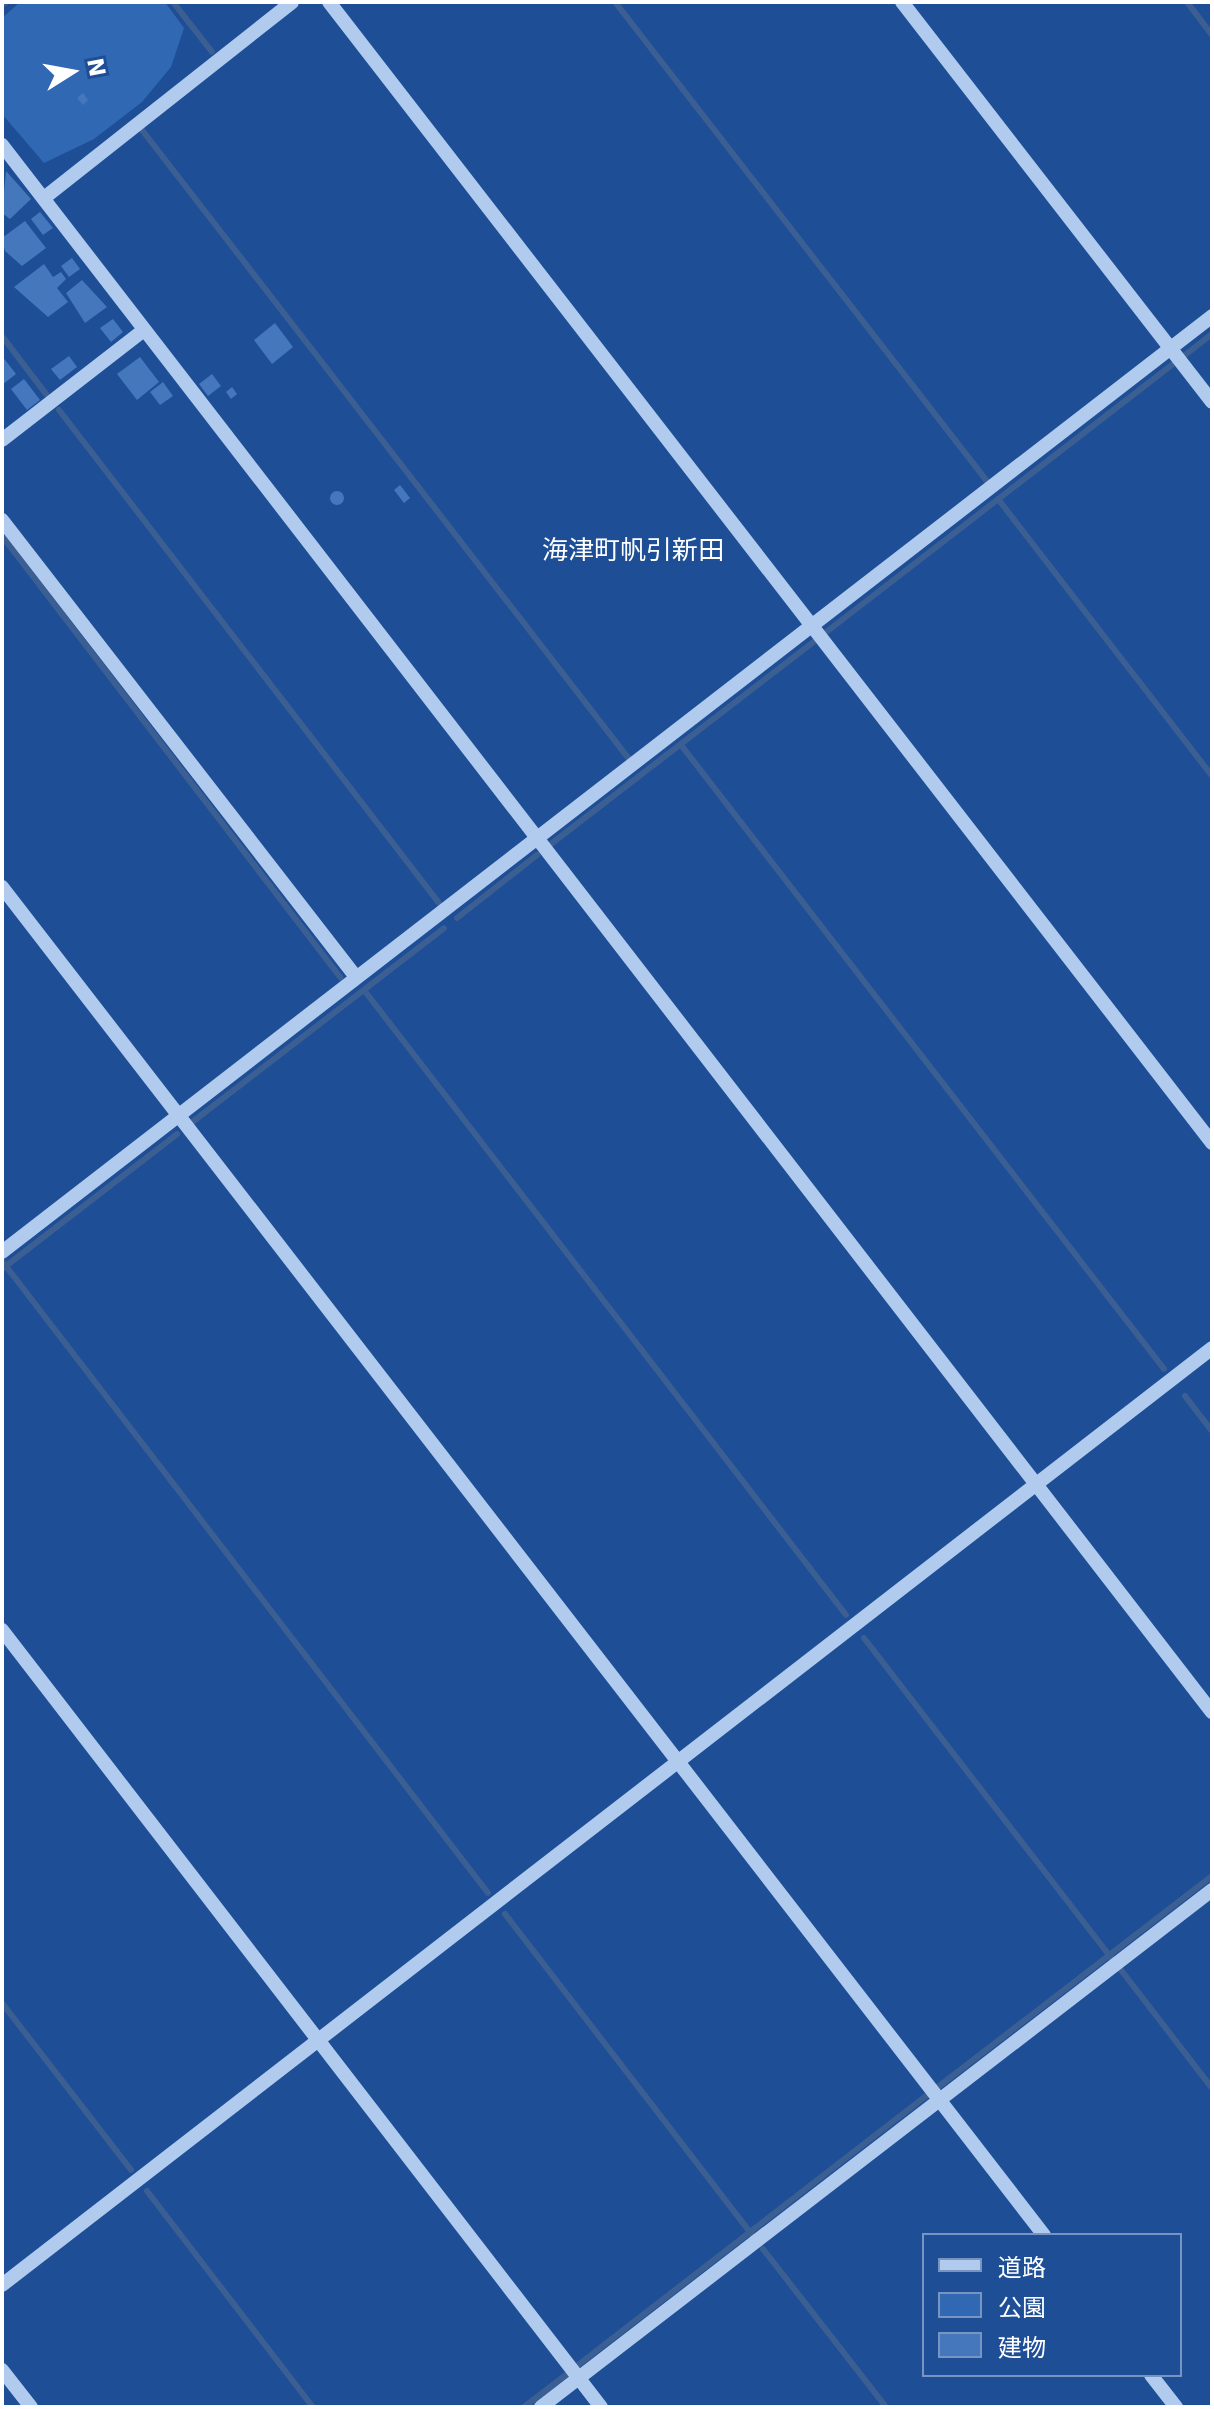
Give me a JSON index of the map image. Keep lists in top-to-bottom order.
{
  "districts": ["海津町帆引新田"],
  "legend": ["道路", "公園", "建物"],
  "north": "right"
}
